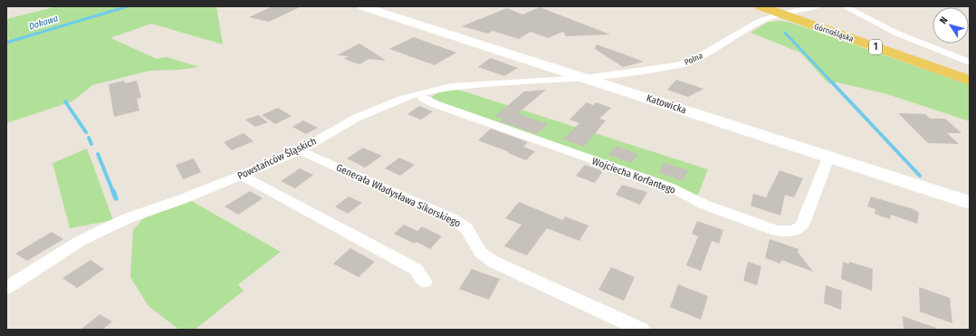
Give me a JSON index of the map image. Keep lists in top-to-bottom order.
{
  "streets": {
    "main road": ["Górnośląska", "1"],
    "street": [
      "Polna",
      "Katowicka",
      "Powstańców Śląskich",
      "Wojciecha Korfantego",
      "Generała Władysława Sikorskiego"
    ]
  },
  "crossings": [
    ["Górnośląska", "Polna"],
    ["Polna", "Katowicka"],
    ["Polna", "Powstańców Śląskich"],
    ["Katowicka", "Powstańców Śląskich"],
    ["Katowicka", "Wojciecha Korfantego"],
    ["Powstańców Śląskich", "Wojciecha Korfantego"],
    ["Powstańców Śląskich", "Generała Władysława Sikorskiego"]
  ],
  "water": ["Dokawa"],
  "north": "top left"
}
